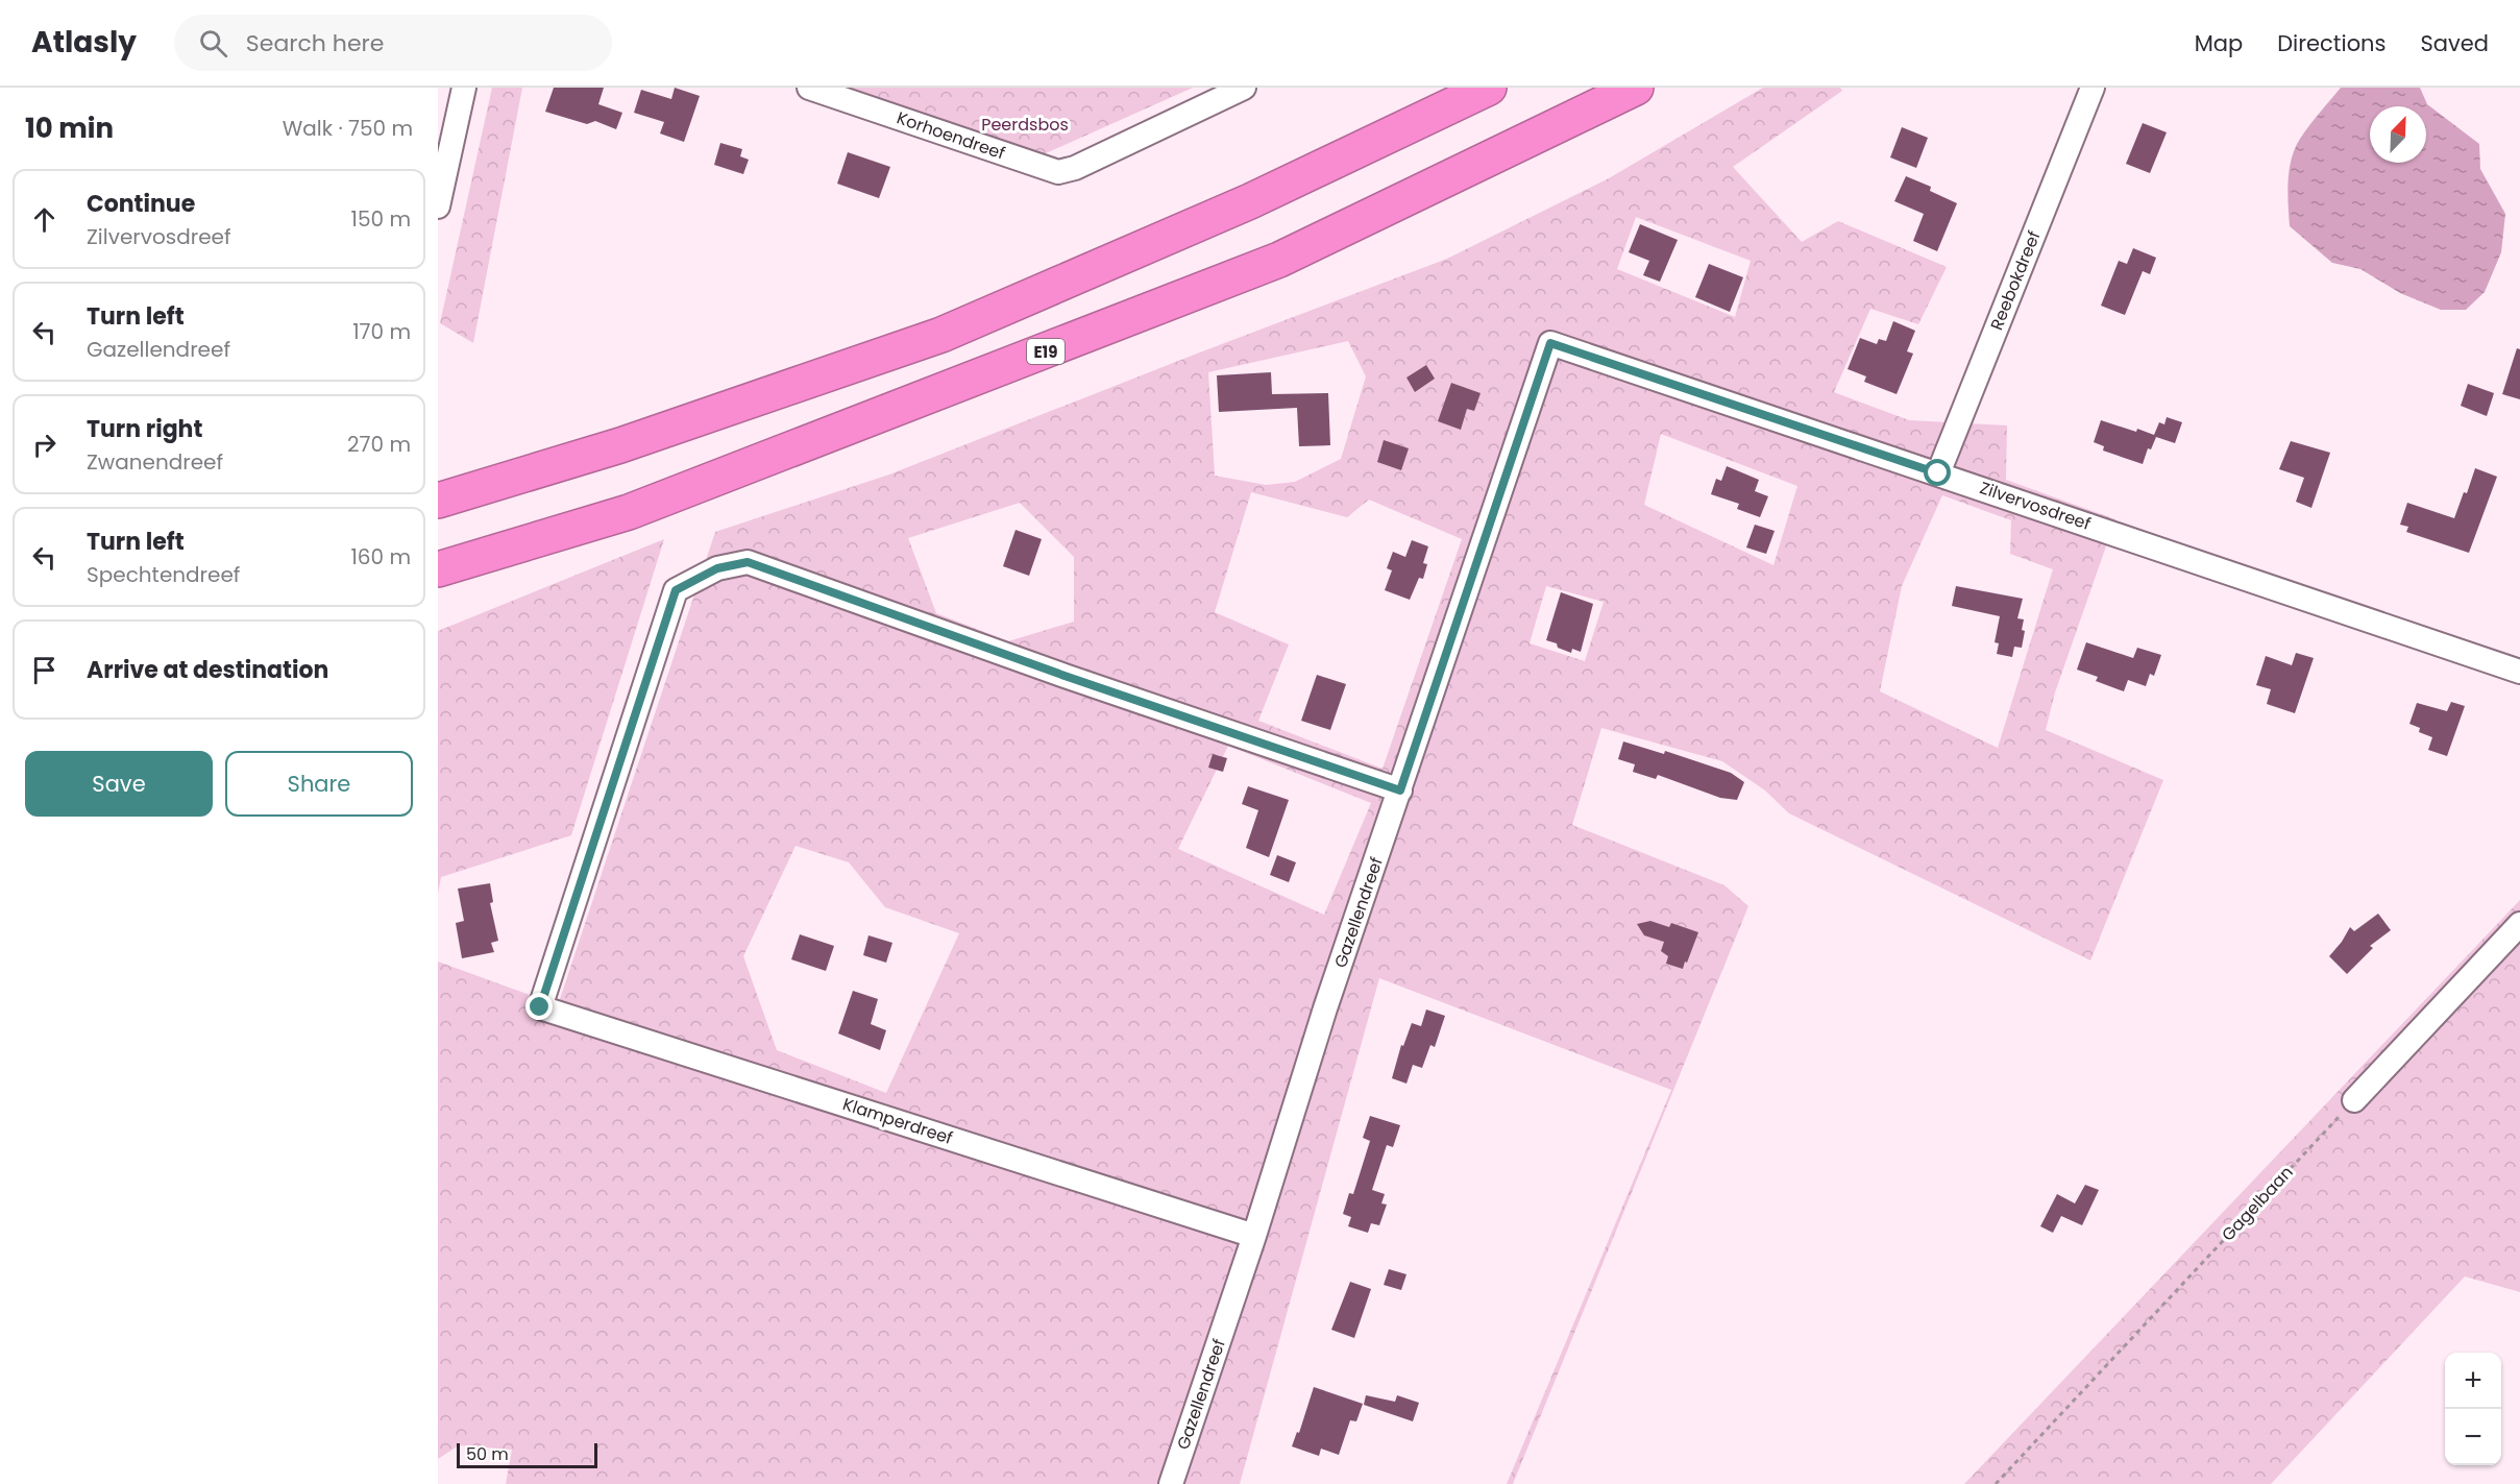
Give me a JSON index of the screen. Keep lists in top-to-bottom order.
{
  "streets": {
    "highway": ["E19"],
    "street": [
      "Korhoendreef",
      "Reebokdreef",
      "Zilvervosdreef",
      "Gazellendreef",
      "Klamperdreef"
    ],
    "path": ["Gagelbaan"]
  },
  "crossings": [
    ["Reebokdreef", "Zilvervosdreef"],
    ["Zilvervosdreef", "Gazellendreef"],
    ["Gazellendreef", "Klamperdreef"]
  ],
  "parks": ["Peerdsbos"],
  "scale_bar": "50 m",
  "north": "top right",
  "page": {
    "header": "Atlasly",
    "search": "Search here",
    "nav": ["Map", "Directions", "Saved"],
    "heading": ["10 min", "Walk · 750 m"],
    "list": [
      ["Continue", "Zilvervosdreef", "150 m"],
      ["Turn left", "Gazellendreef", "170 m"],
      ["Turn right", "Zwanendreef", "270 m"],
      ["Turn left", "Spechtendreef", "160 m"],
      "Arrive at destination"
    ],
    "buttons": ["Save", "Share"],
    "map_buttons": ["+", "−"],
    "scale": "50 m"
  }
}
